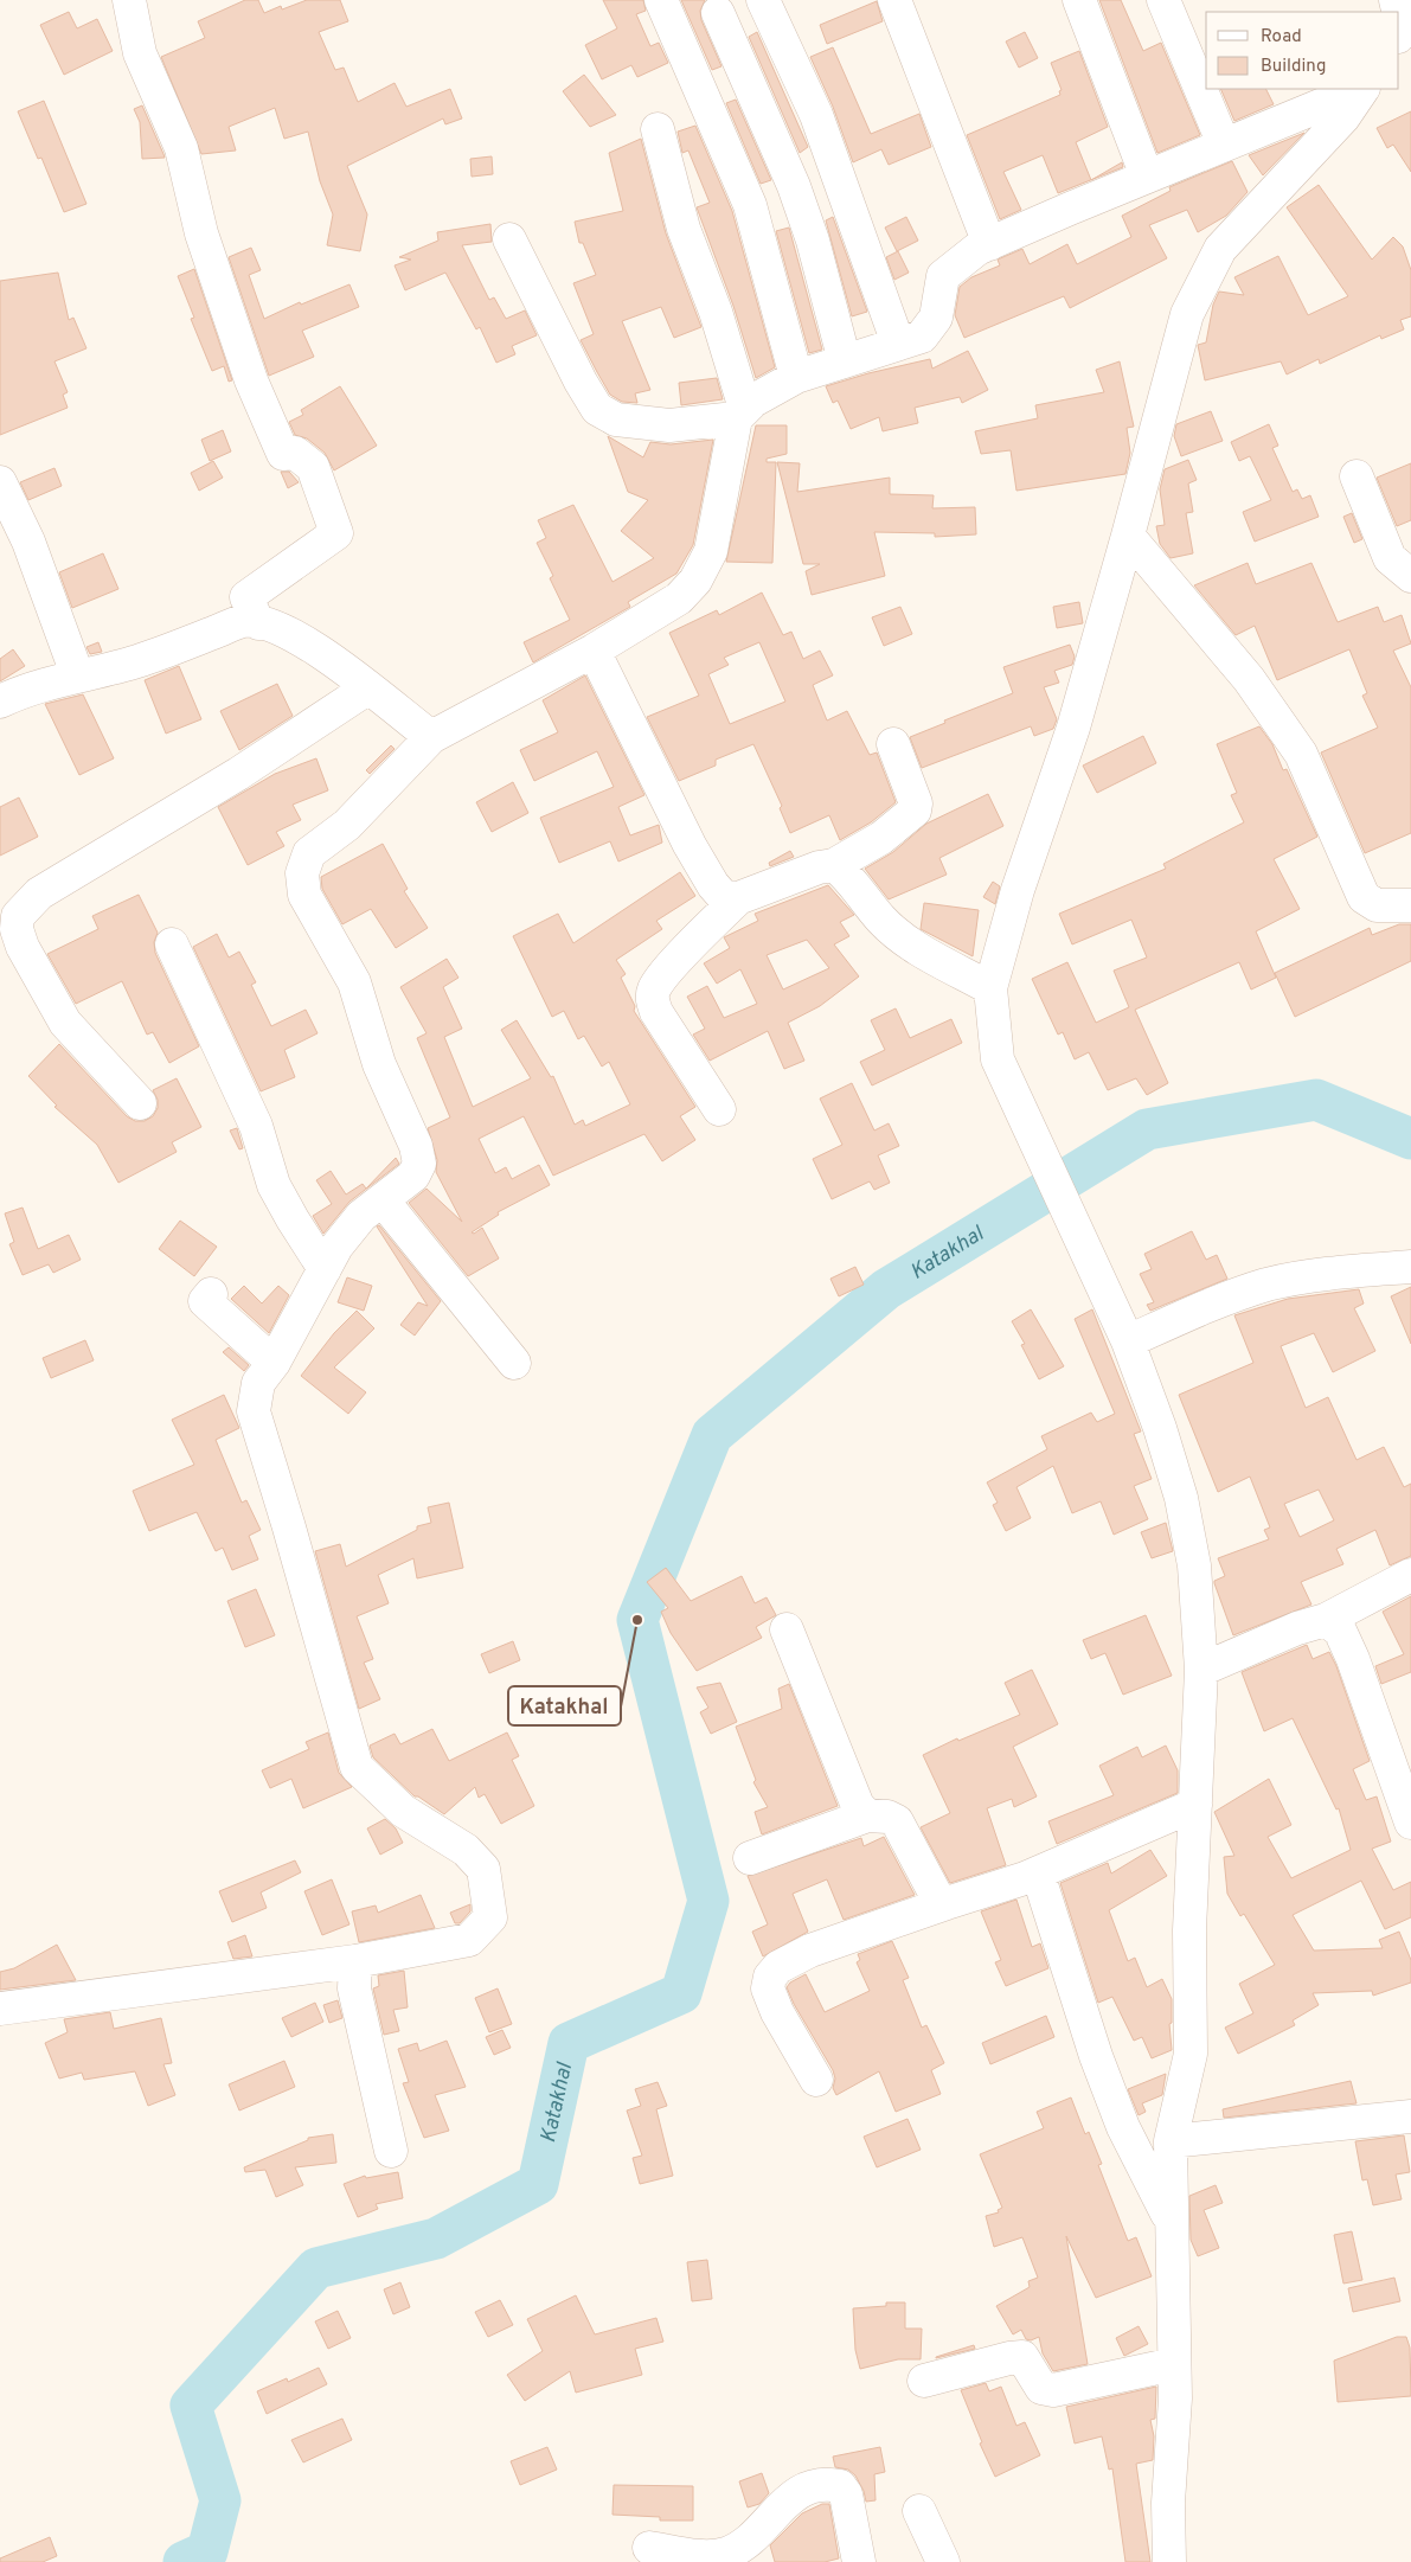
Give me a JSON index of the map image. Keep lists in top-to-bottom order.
{
  "water": ["Katakhal"],
  "places": ["Katakhal"],
  "legend": ["Road", "Building"]
}
